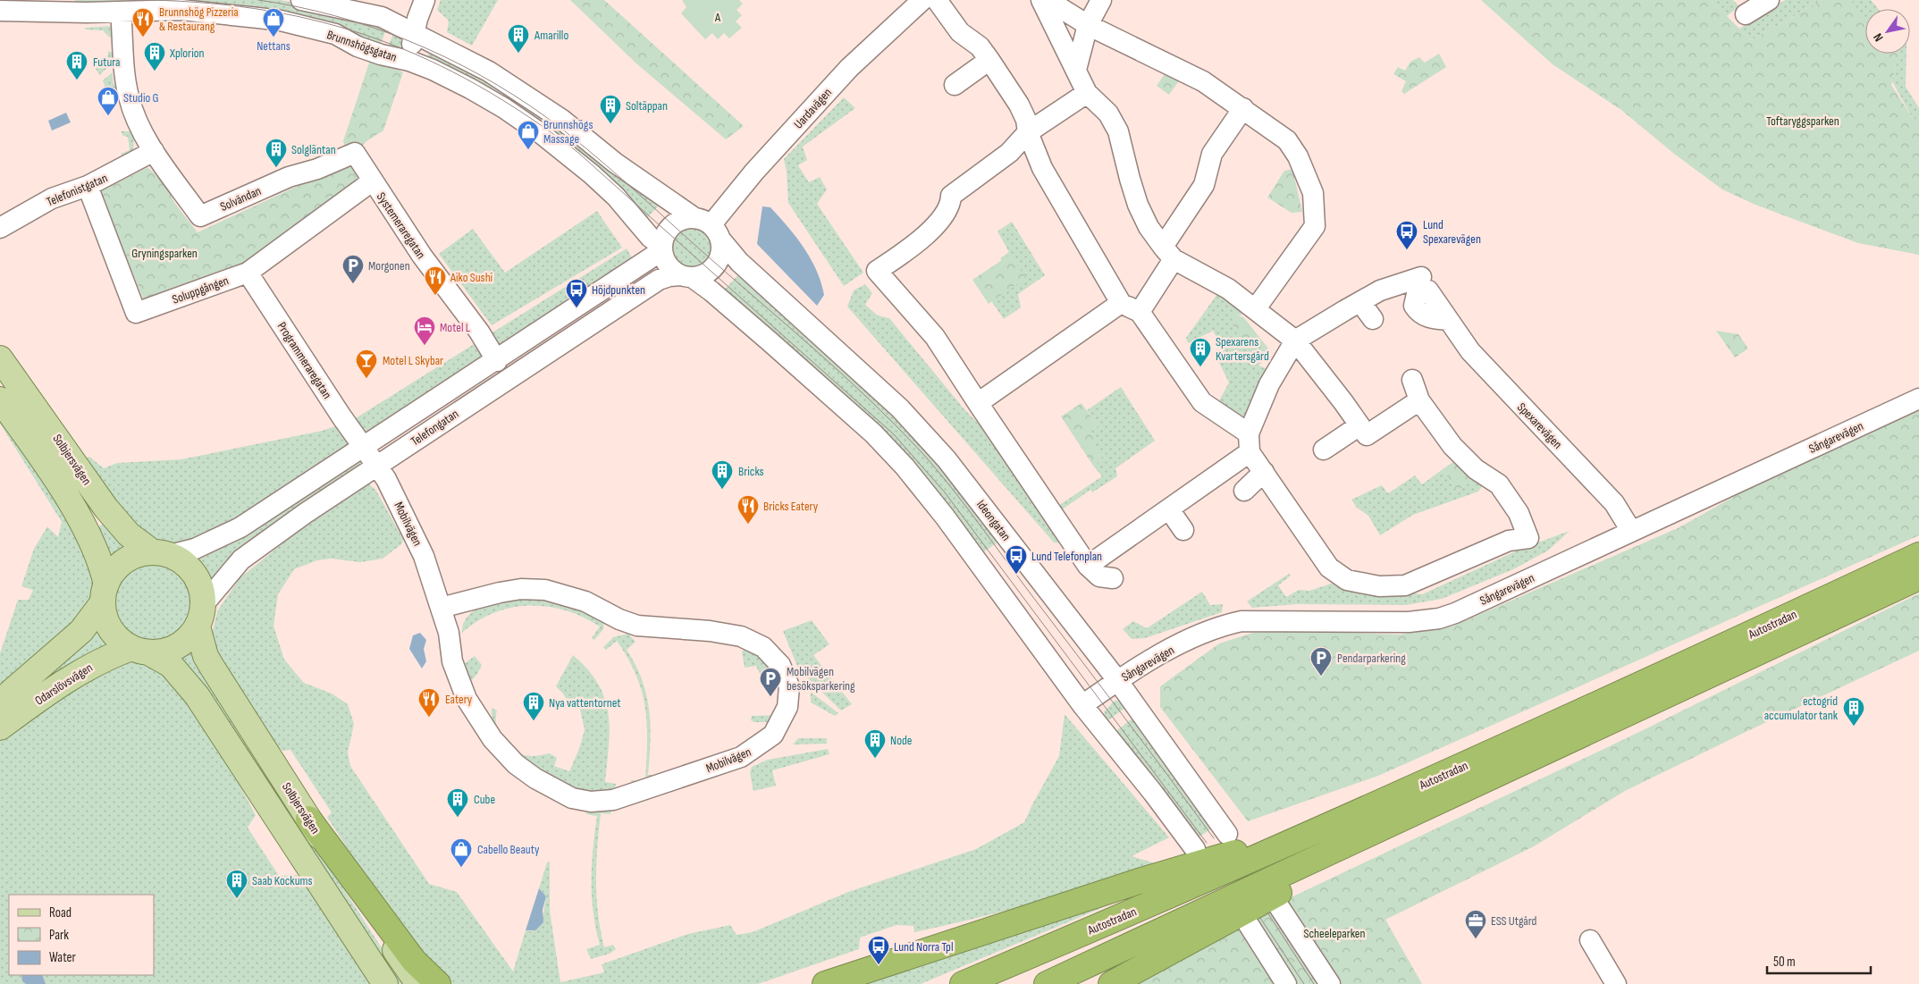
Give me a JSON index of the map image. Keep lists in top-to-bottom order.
{
  "streets": {
    "highway": ["Autostradan"],
    "main road": ["Solbjersvägen", "Odarslövsvägen"],
    "street": [
      "Brunnshögsgatan",
      "Uardavägen",
      "Telefonistgatan",
      "Solvändan",
      "Systemeraregatan",
      "Soluppgången",
      "Programmeraregatan",
      "Spexarevägen",
      "Telefongatan",
      "Sångarevägen",
      "Ideongatan",
      "Mobilvägen"
    ]
  },
  "crossings": [
    ["Brunnshögsgatan", "Uardavägen"],
    ["Brunnshögsgatan", "Telefongatan"],
    ["Brunnshögsgatan", "Ideongatan"],
    ["Uardavägen", "Telefongatan"],
    ["Uardavägen", "Ideongatan"],
    ["Telefonistgatan", "Solvändan"],
    ["Telefonistgatan", "Soluppgången"],
    ["Solvändan", "Systemeraregatan"],
    ["Systemeraregatan", "Soluppgången"],
    ["Systemeraregatan", "Telefongatan"],
    ["Soluppgången", "Programmeraregatan"],
    ["Programmeraregatan", "Telefongatan"],
    ["Programmeraregatan", "Mobilvägen"],
    ["Spexarevägen", "Sångarevägen"],
    ["Telefongatan", "Solbjersvägen"],
    ["Telefongatan", "Ideongatan"],
    ["Telefongatan", "Mobilvägen"],
    ["Telefongatan", "Odarslövsvägen"],
    ["Sångarevägen", "Ideongatan"],
    ["Solbjersvägen", "Odarslövsvägen"]
  ],
  "parks": [
    "A",
    "Toftaryggsparken",
    "Gryningsparken",
    "Scheeleparken"
  ],
  "places": {
    "restaurant": [
      "Brunnshög Pizzeria & Restaurang",
      "Aiko Sushi",
      "Bricks Eatery",
      "Eatery"
    ],
    "shop": [
      "Nettans",
      "Studio G",
      "Brunnshögs Massage",
      "Cabello Beauty"
    ],
    "building": [
      "Amarillo",
      "Xplorion",
      "Futura",
      "Soltäppan",
      "Solgläntan",
      "Spexarens Kvartersgård",
      "Bricks",
      "Nya vattentornet",
      "ectogrid accumulator tank",
      "Node",
      "Cube",
      "Saab Kockums"
    ],
    "bus stop": [
      "Lund Spexarevägen",
      "Höjdpunkten",
      "Lund Telefonplan",
      "Lund Norra Tpl"
    ],
    "parking": ["Morgonen", "Pendarparkering", "Mobilvägen besöksparkering"],
    "hotel": ["Motel L"],
    "bar": ["Motel L Skybar"],
    "office": ["ESS Utgård"]
  },
  "legend": ["Road", "Park", "Water"],
  "scale_bar": "50 m",
  "north": "bottom left"
}
